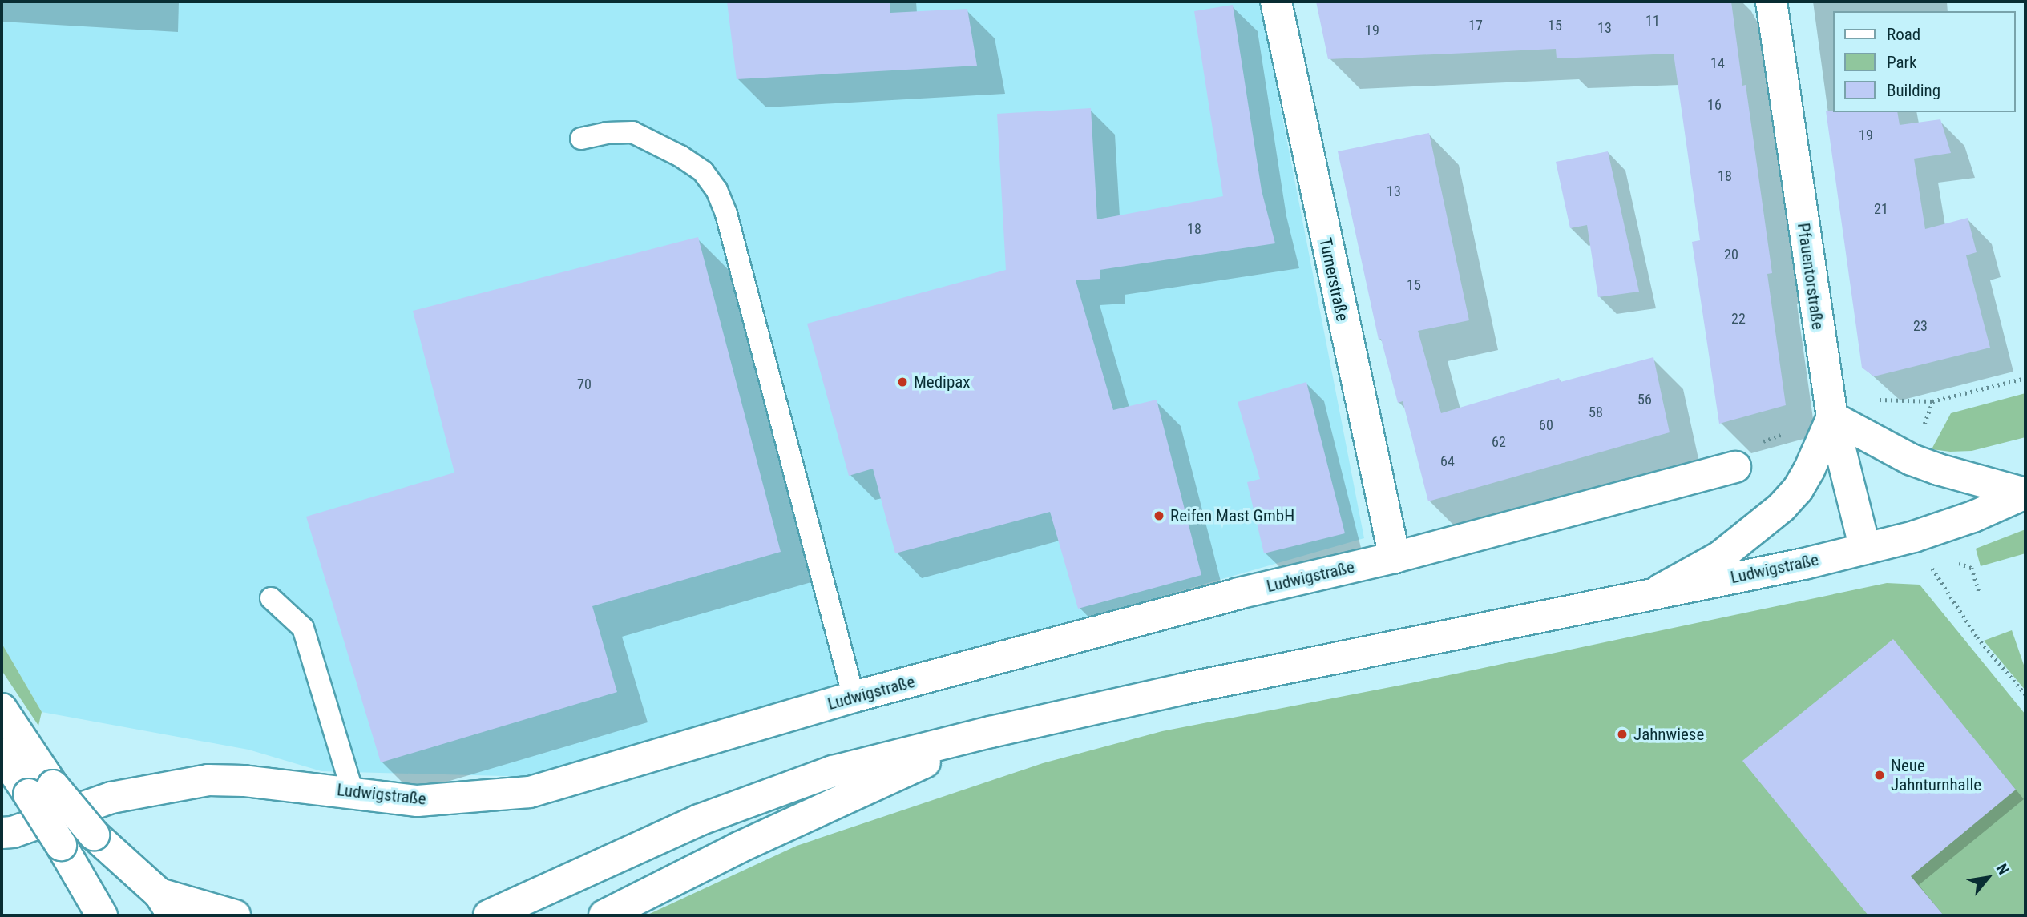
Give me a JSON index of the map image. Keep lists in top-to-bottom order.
{
  "streets": {
    "street": ["Pfauentorstraße", "Turnerstraße", "Ludwigstraße"]
  },
  "crossings": [
    ["Pfauentorstraße", "Ludwigstraße"],
    ["Turnerstraße", "Ludwigstraße"]
  ],
  "places": [
    "Medipax",
    "Reifen Mast GmbH",
    "Jahnwiese",
    "Neue Jahnturnhalle"
  ],
  "house_numbers": [
    "11",
    "17",
    "15",
    "13",
    "19",
    "14",
    "16",
    "19",
    "18",
    "13",
    "21",
    "18",
    "20",
    "15",
    "22",
    "23",
    "70",
    "56",
    "58",
    "60",
    "62",
    "64"
  ],
  "legend": ["Road", "Park", "Building"],
  "north": "top right"
}
